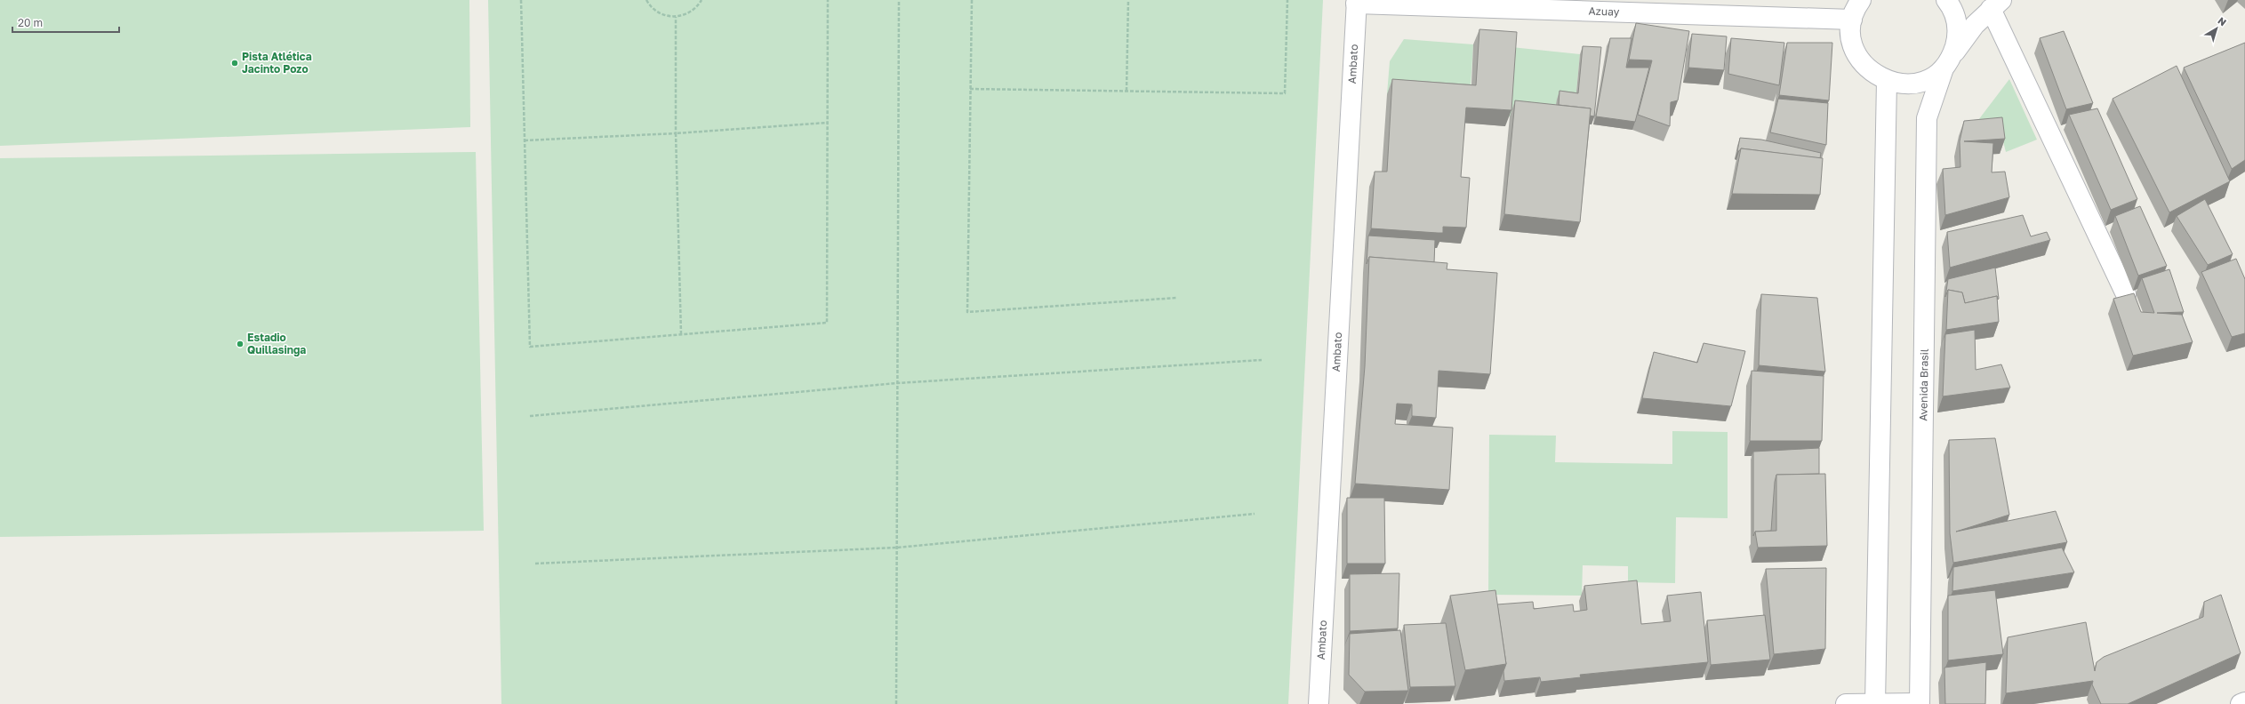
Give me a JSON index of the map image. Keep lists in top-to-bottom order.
{
  "streets": {
    "street": ["Azuay", "Ambato", "Avenida Brasil"]
  },
  "crossings": [
    ["Azuay", "Ambato"]
  ],
  "places": ["Pista Atlética Jacinto Pozo", "Estadio Quillasinga"],
  "scale_bar": "20 m",
  "north": "top right"
}
